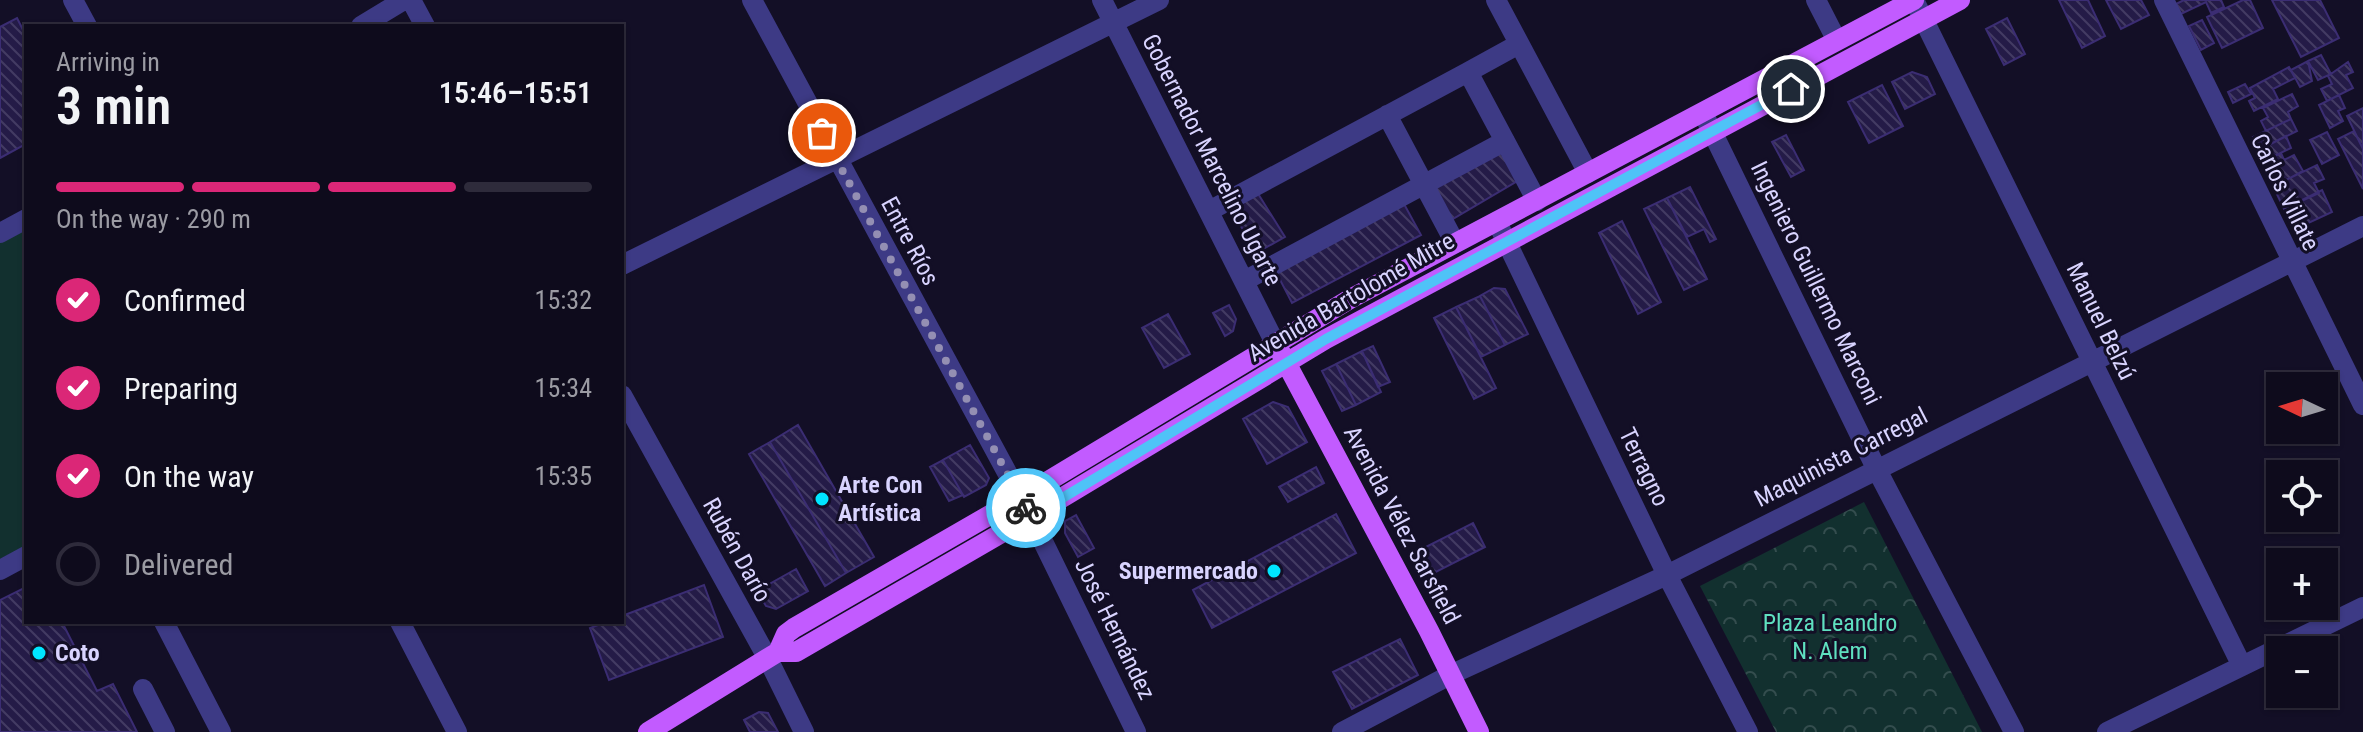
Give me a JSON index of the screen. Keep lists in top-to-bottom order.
{
  "streets": {
    "main road": ["Avenida Bartolomé Mitre", "Avenida Vélez Sarsfield"],
    "street": [
      "Gobernador Marcelino Ugarte",
      "Carlos Villate",
      "Entre Ríos",
      "Ingeniero Guillermo Marconi",
      "Manuel Belzú",
      "Maquinista Carregal",
      "Terragno",
      "Rubén Darío",
      "José Hernández"
    ]
  },
  "crossings": [
    ["Gobernador Marcelino Ugarte", "Avenida Bartolomé Mitre"],
    ["Gobernador Marcelino Ugarte", "Avenida Vélez Sarsfield"],
    ["Carlos Villate", "Maquinista Carregal"],
    ["Entre Ríos", "Avenida Bartolomé Mitre"],
    ["Entre Ríos", "José Hernández"],
    ["Ingeniero Guillermo Marconi", "Avenida Bartolomé Mitre"],
    ["Ingeniero Guillermo Marconi", "Maquinista Carregal"],
    ["Avenida Bartolomé Mitre", "Manuel Belzú"],
    ["Avenida Bartolomé Mitre", "Terragno"],
    ["Avenida Bartolomé Mitre", "Avenida Vélez Sarsfield"],
    ["Avenida Bartolomé Mitre", "Rubén Darío"],
    ["Avenida Bartolomé Mitre", "José Hernández"],
    ["Manuel Belzú", "Maquinista Carregal"],
    ["Maquinista Carregal", "Terragno"],
    ["Maquinista Carregal", "Avenida Vélez Sarsfield"]
  ],
  "parks": ["Plaza Leandro N. Alem"],
  "places": ["Arte Con Artística", "Supermercado", "Coto"],
  "north": "left",
  "page": {
    "heading": ["3 min", "Arriving in", "15:46–15:51"],
    "bar": "On the way · 290 m",
    "list": [
      ["Confirmed", "15:32"],
      ["Preparing", "15:34"],
      ["On the way", "15:35"],
      "Delivered"
    ],
    "map_buttons": ["+", "−"]
  }
}
